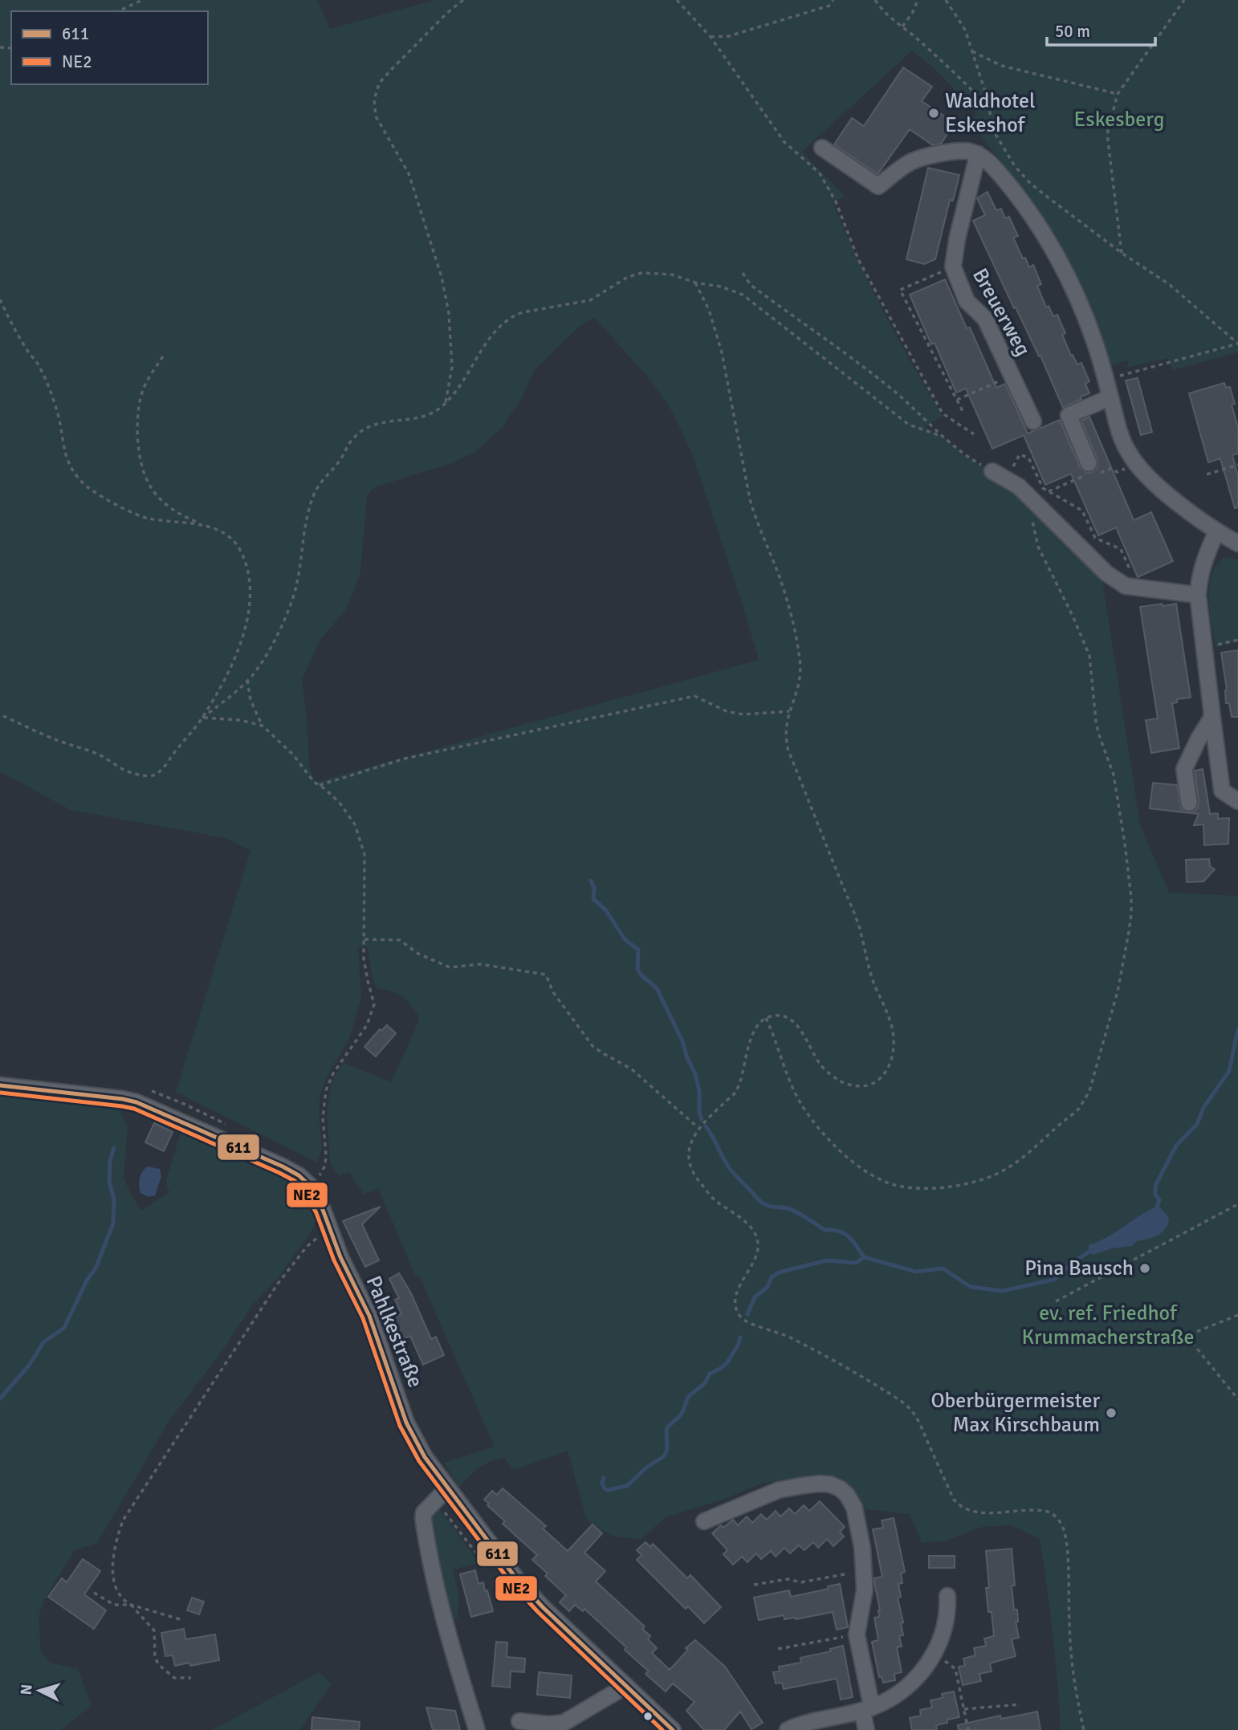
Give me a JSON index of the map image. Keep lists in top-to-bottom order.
{
  "streets": {
    "street": ["Breuerweg", "Pahlkestraße"]
  },
  "parks": ["Eskesberg", "ev. ref. Friedhof Krummacherstraße"],
  "places": ["Waldhotel Eskeshof", "Pina Bausch", "Oberbürgermeister Max Kirschbaum"],
  "lines": ["transit line 611", "transit line NE2"],
  "legend": ["611", "NE2"],
  "scale_bar": "50 m",
  "north": "left"
}
